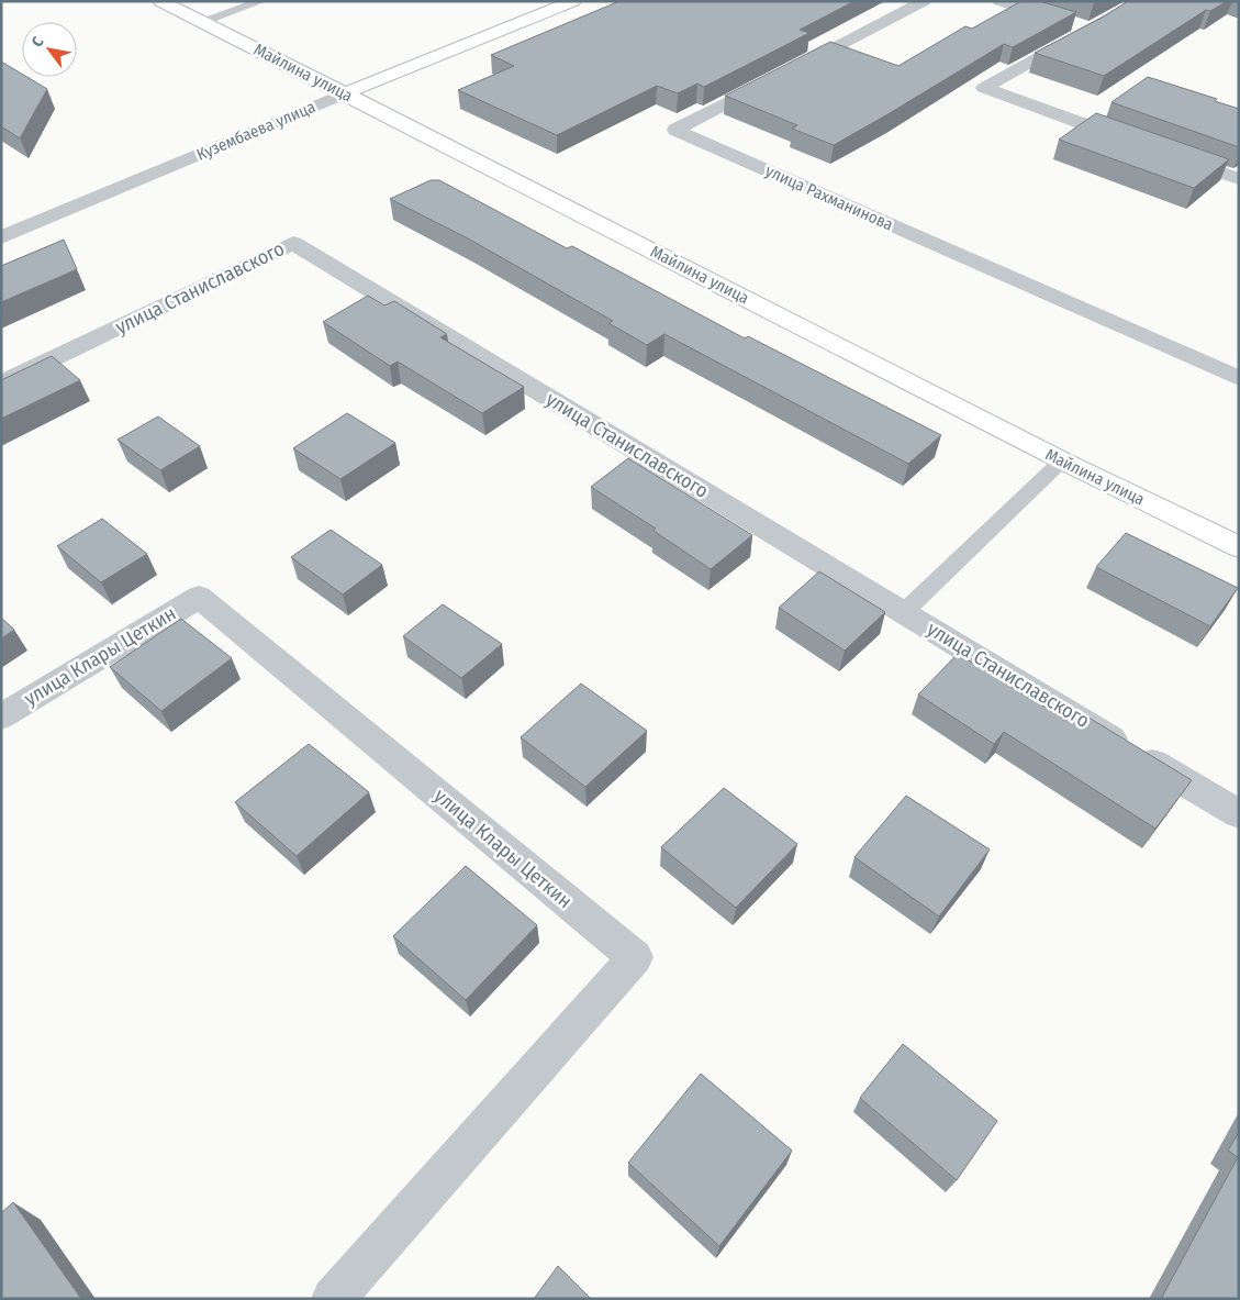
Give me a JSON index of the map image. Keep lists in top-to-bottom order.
{
  "streets": {
    "main road": ["Майлина улица", "Кузембаева улица"],
    "street": ["улица Рахманинова", "улица Станиславского", "улица Клары Цеткин"]
  },
  "crossings": [
    ["Майлина улица", "Кузембаева улица"]
  ],
  "north": "top left"
}
